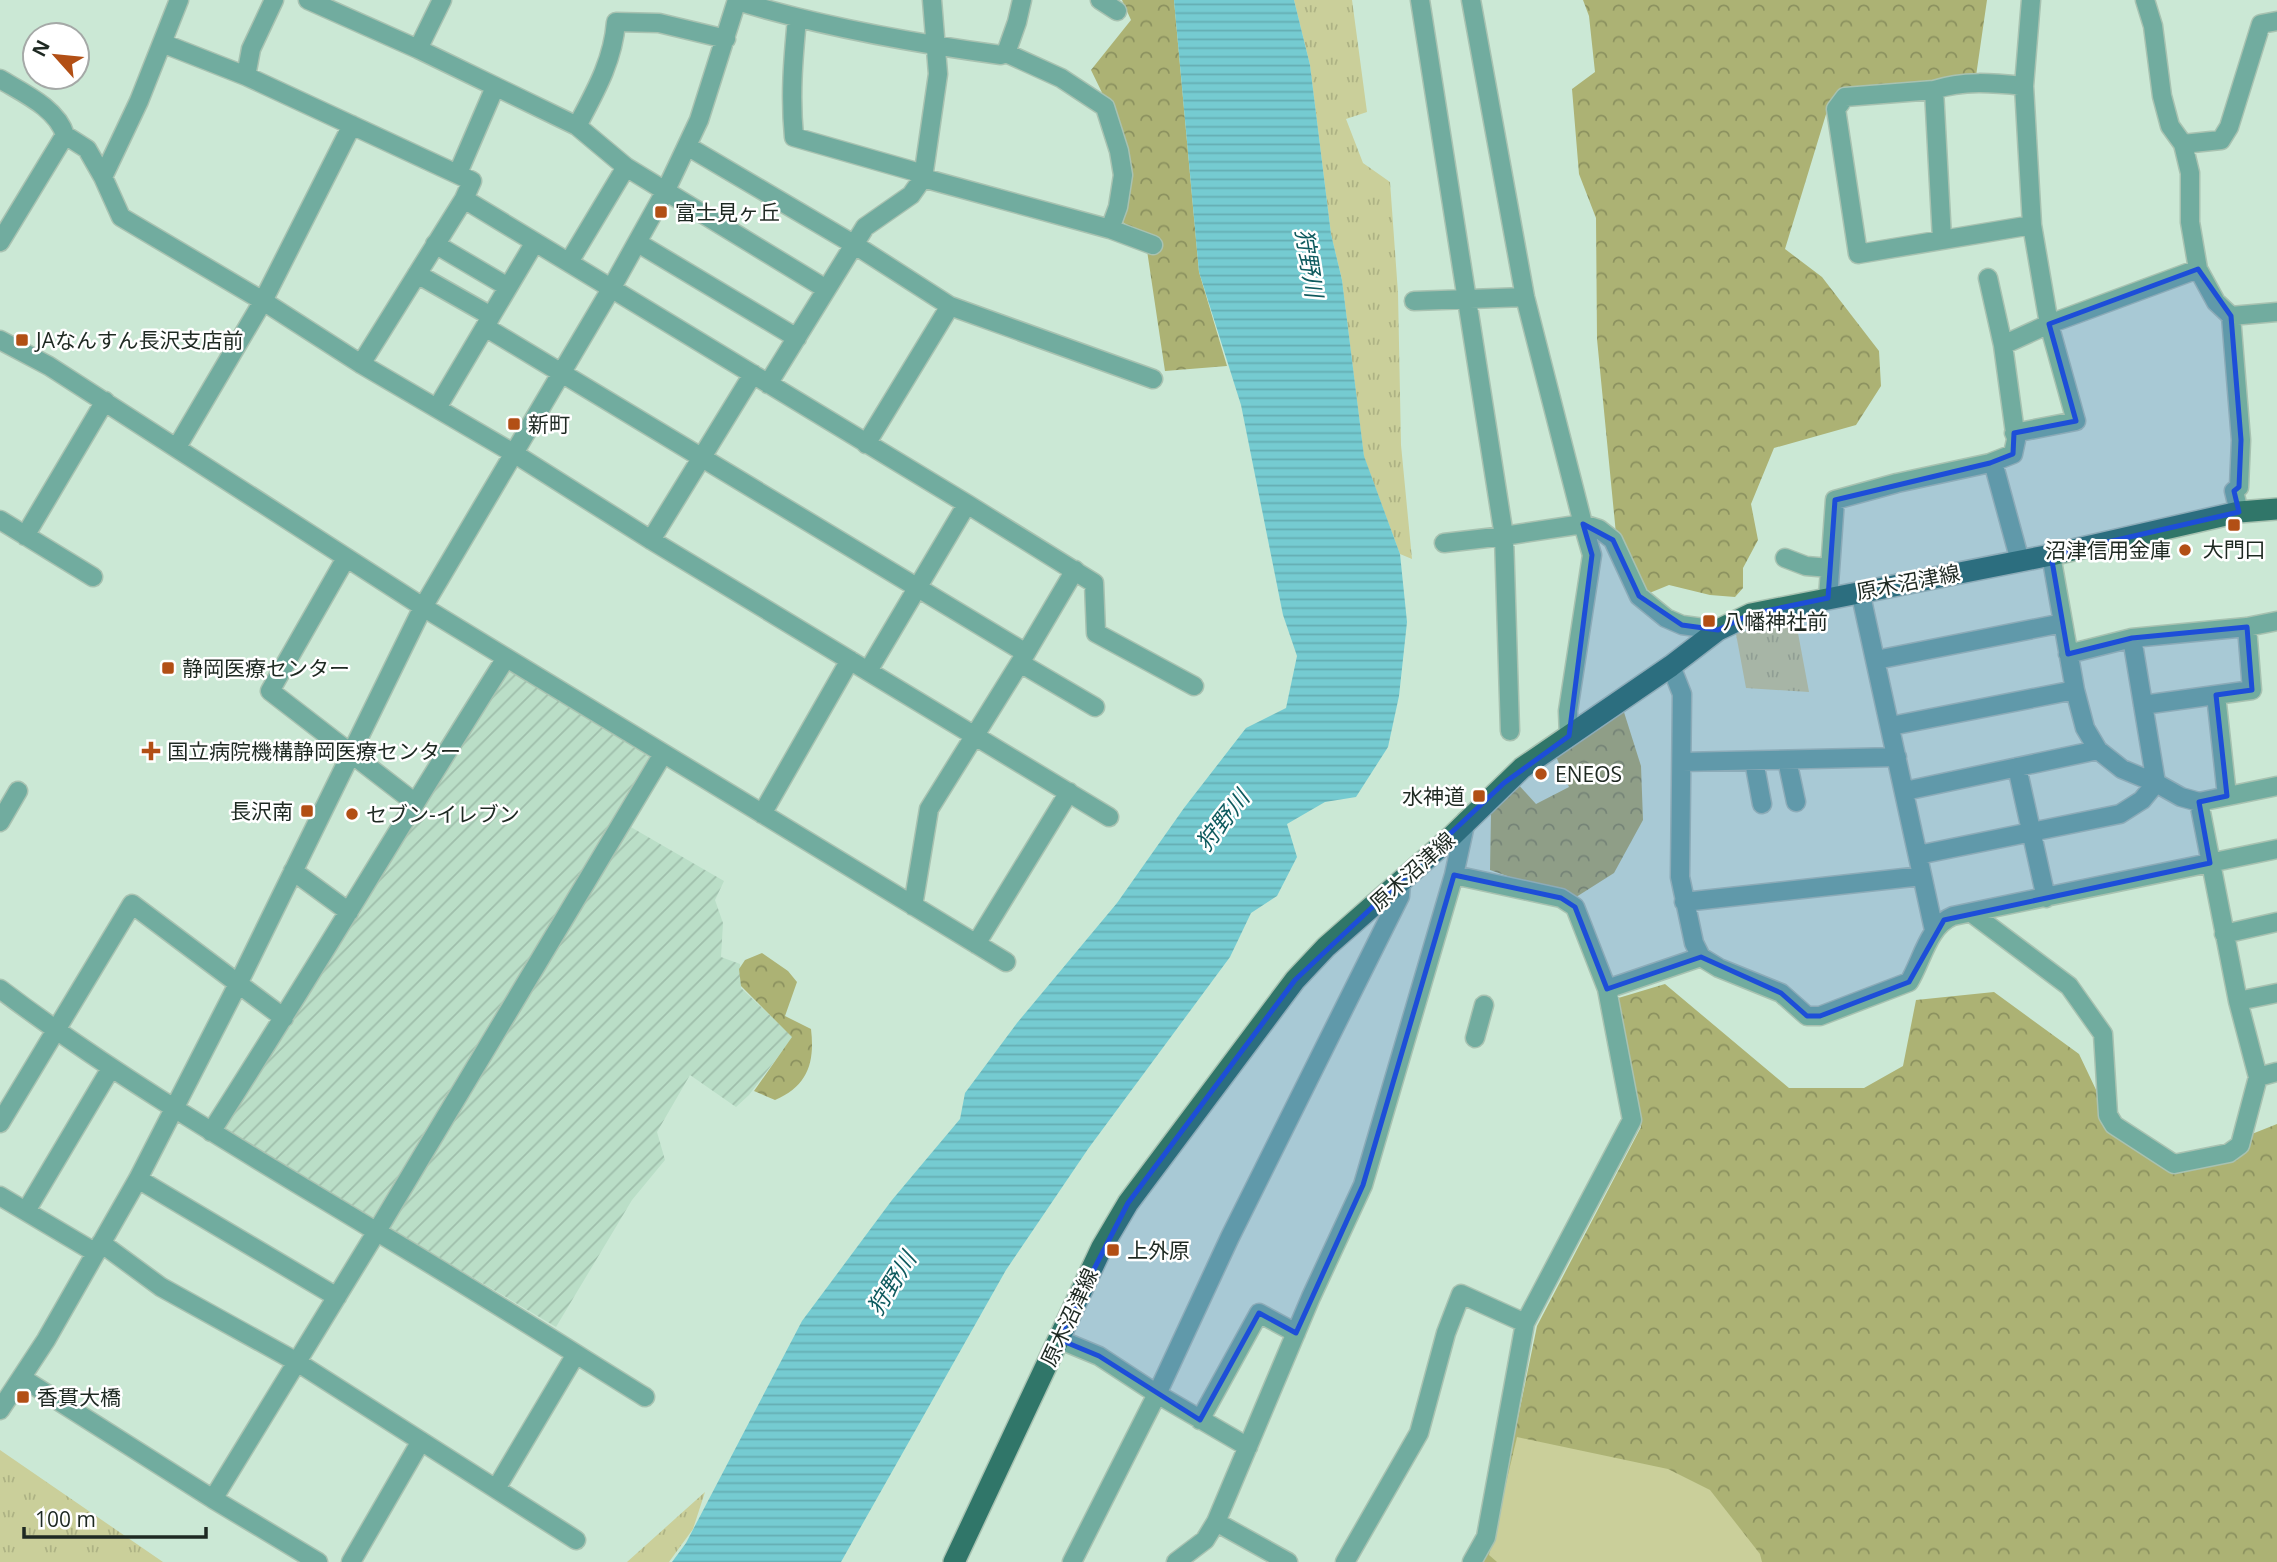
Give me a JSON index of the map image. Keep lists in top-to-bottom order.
{
  "streets": {
    "main road": ["原木沼津線"]
  },
  "water": ["狩野川"],
  "places": {
    "transit": [
      "富士見ヶ丘",
      "JAなんすん長沢支店前",
      "新町",
      "大門口",
      "八幡神社前",
      "静岡医療センター",
      "水神道",
      "長沢南",
      "上外原",
      "香貫大橋"
    ],
    "other": ["沼津信用金庫", "ENEOS", "セブン-イレブン"],
    "health": ["国立病院機構静岡医療センター"]
  },
  "scale_bar": "100 m",
  "north": "top left"
}
